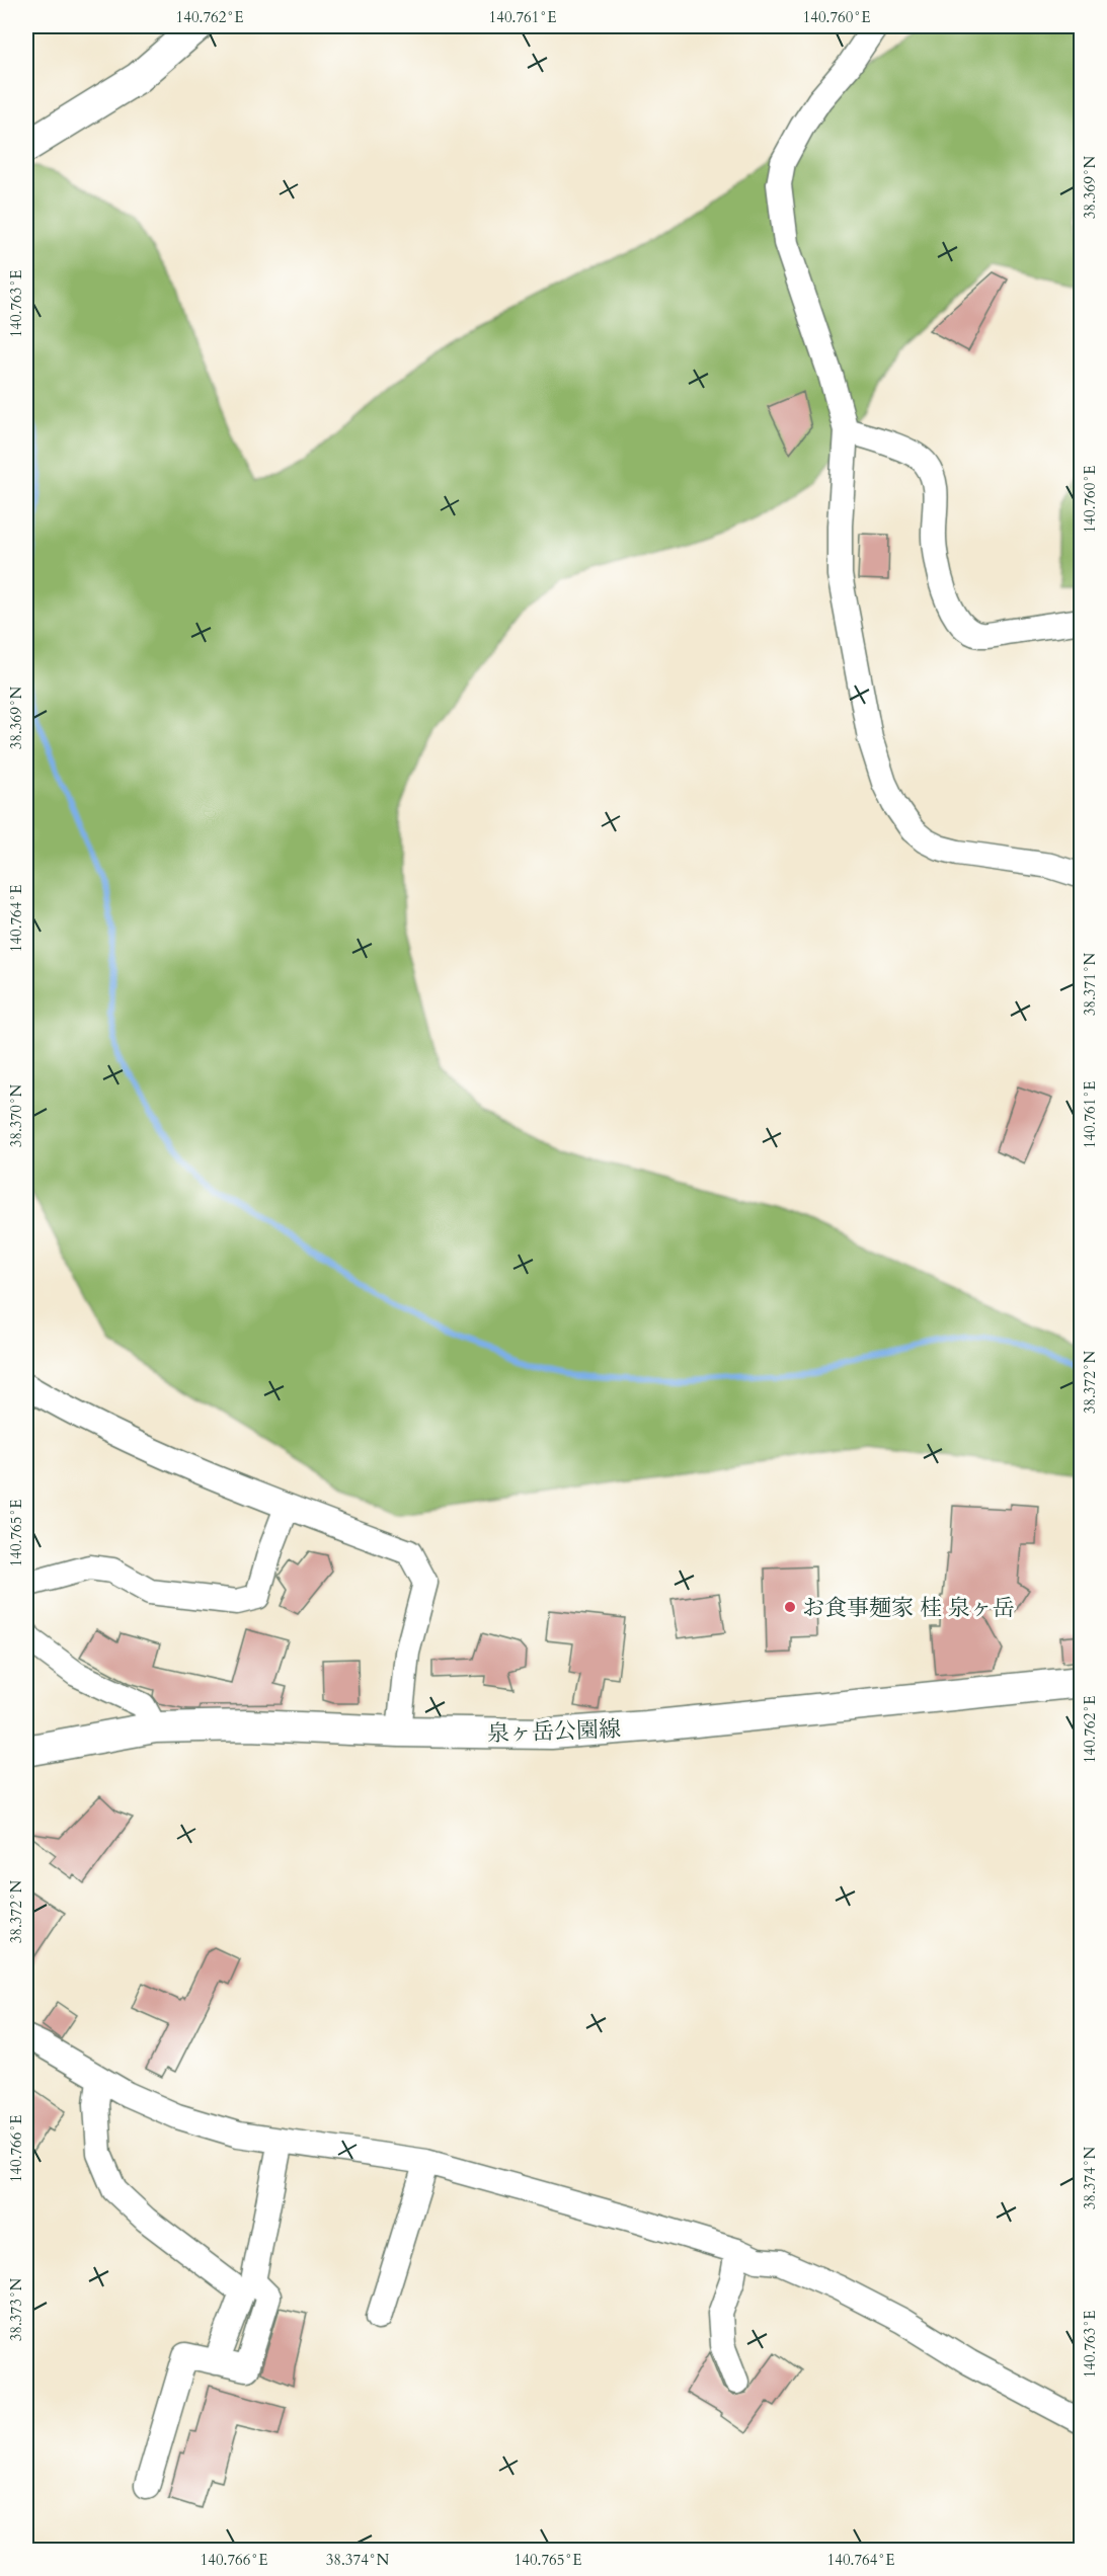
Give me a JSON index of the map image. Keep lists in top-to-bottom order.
{
  "streets": {
    "main road": ["泉ヶ岳公園線"]
  },
  "places": ["お食事麺家 桂 泉ヶ岳"],
  "coordinates": [
    "140.762°E",
    "140.761°E",
    "140.760°E",
    "38.369°N",
    "140.763°E",
    "140.764°E",
    "38.371°N",
    "38.370°N",
    "38.372°N",
    "140.765°E",
    "140.766°E",
    "38.374°N",
    "38.373°N"
  ]
}
